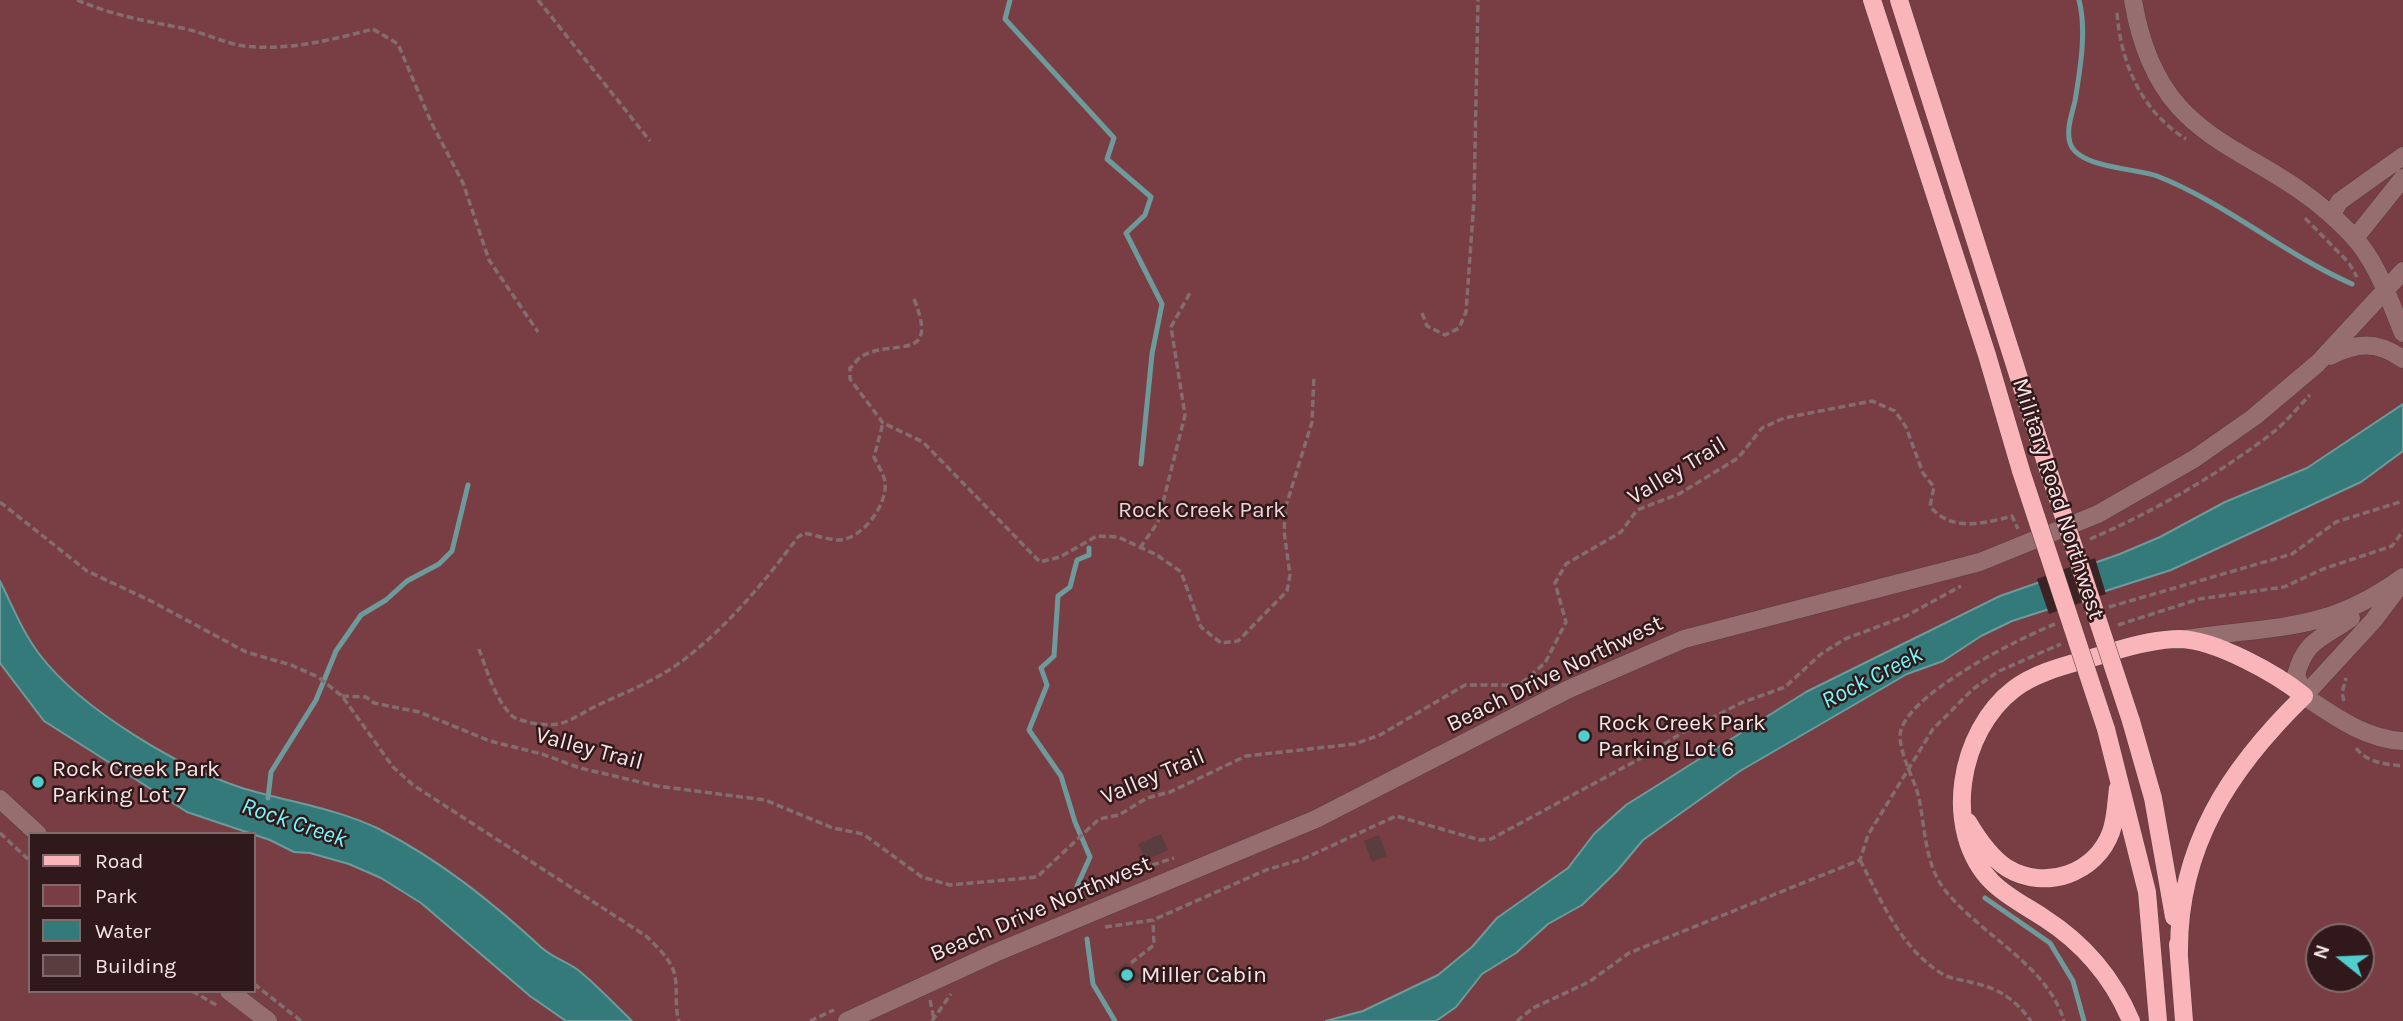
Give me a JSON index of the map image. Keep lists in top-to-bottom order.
{
  "streets": {
    "main road": ["Military Road Northwest"],
    "street": ["Beach Drive Northwest"],
    "path": ["Valley Trail"]
  },
  "crossings": [
    ["Valley Trail", "Beach Drive Northwest"]
  ],
  "water": ["Rock Creek"],
  "parks": ["Rock Creek Park"],
  "places": ["Rock Creek Park Parking Lot 6", "Rock Creek Park Parking Lot 7", "Miller Cabin"],
  "legend": [
    "Road",
    "Park",
    "Water",
    "Building"
  ],
  "north": "left"
}
